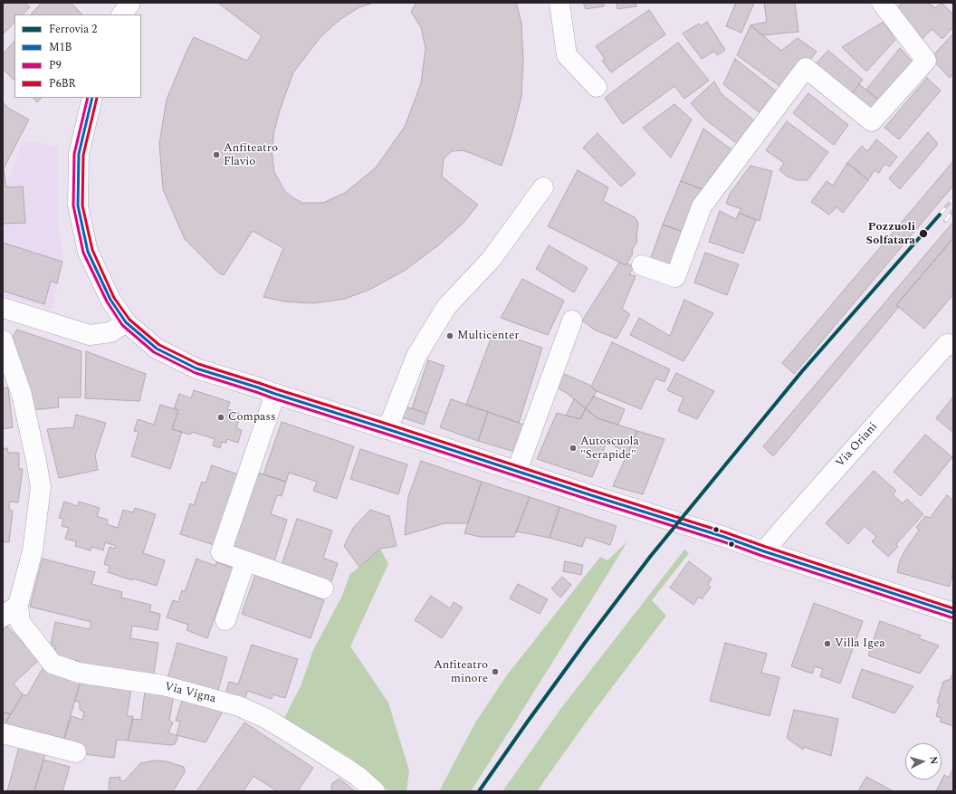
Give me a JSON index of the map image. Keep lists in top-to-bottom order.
{
  "streets": {
    "street": ["Via Oriani", "Via Vigna"]
  },
  "places": [
    "Anfiteatro Flavio",
    "Pozzuoli Solfatara",
    "Multicenter",
    "Compass",
    "Autoscuola \"Serapide\"",
    "Villa Igea",
    "Anfiteatro minore"
  ],
  "lines": [
    "transit line M1B",
    "transit line P9",
    "transit line P6BR",
    "rail line 2"
  ],
  "legend": [
    "Ferrovia 2",
    "M1B",
    "P9",
    "P6BR"
  ],
  "north": "right"
}
